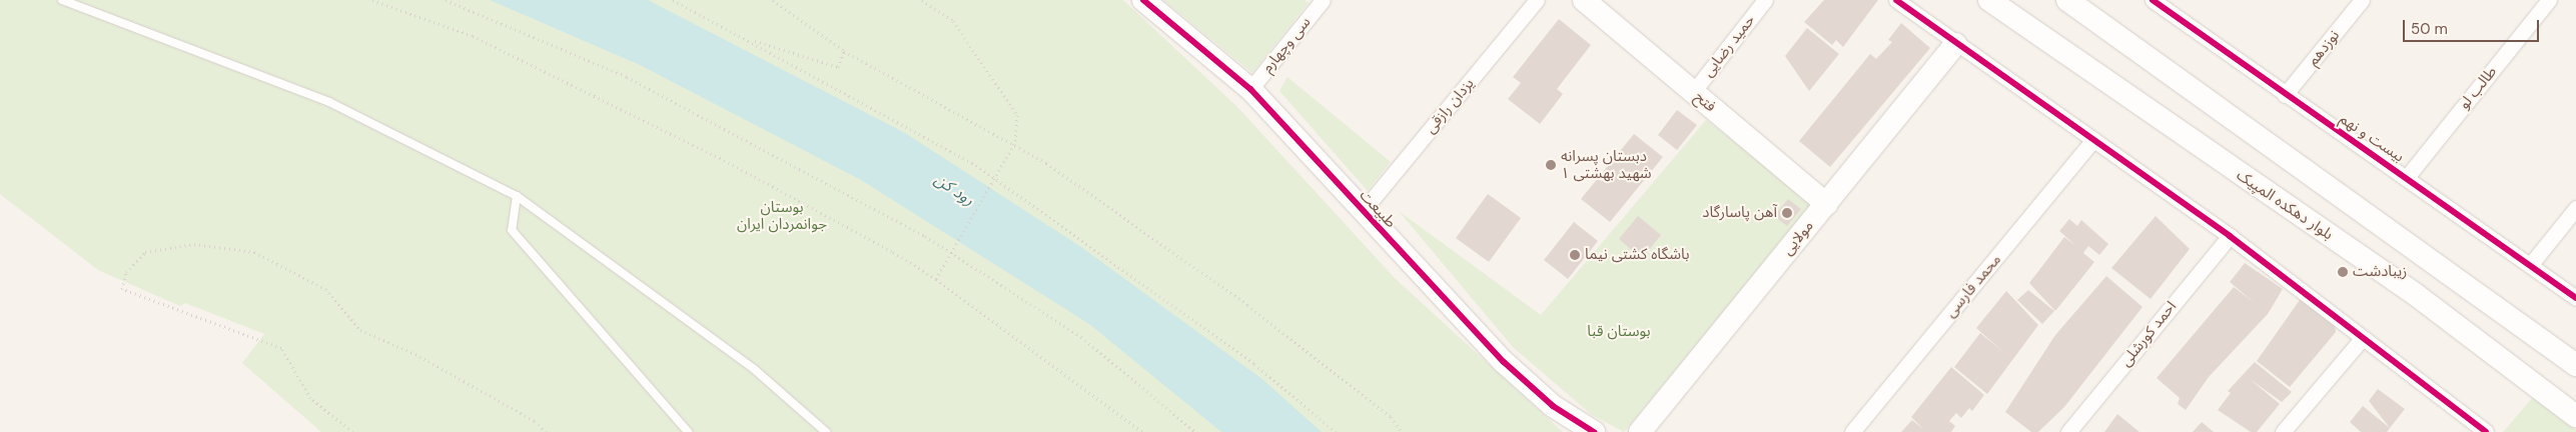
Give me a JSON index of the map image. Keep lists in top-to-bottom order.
{
  "streets": {
    "street": [
      "سی وچهارم",
      "حمید رضایی",
      "نوزدهم",
      "طالب لو",
      "فتح",
      "یزدان رازقی",
      "بیست و نهم",
      "بلوار دهکده المپیک",
      "طبیعت",
      "مولایی",
      "محمد فارسی",
      "احمد کورشلی"
    ]
  },
  "crossings": [
    ["سی وچهارم", "طبیعت"],
    ["حمید رضایی", "فتح"],
    ["نوزدهم", "بیست و نهم"],
    ["طالب لو", "بیست و نهم"],
    ["فتح", "مولایی"],
    ["یزدان رازقی", "طبیعت"]
  ],
  "water": ["رود کن"],
  "parks": ["بوستان جوانمردان ایران", "بوستان قبا"],
  "places": [
    "دبستان پسرانه شهید بهشتی ۱",
    "آهن پاسارگاد",
    "باشگاه کشتی نیما",
    "زیبادشت"
  ],
  "scale_bar": "50 m"
}
